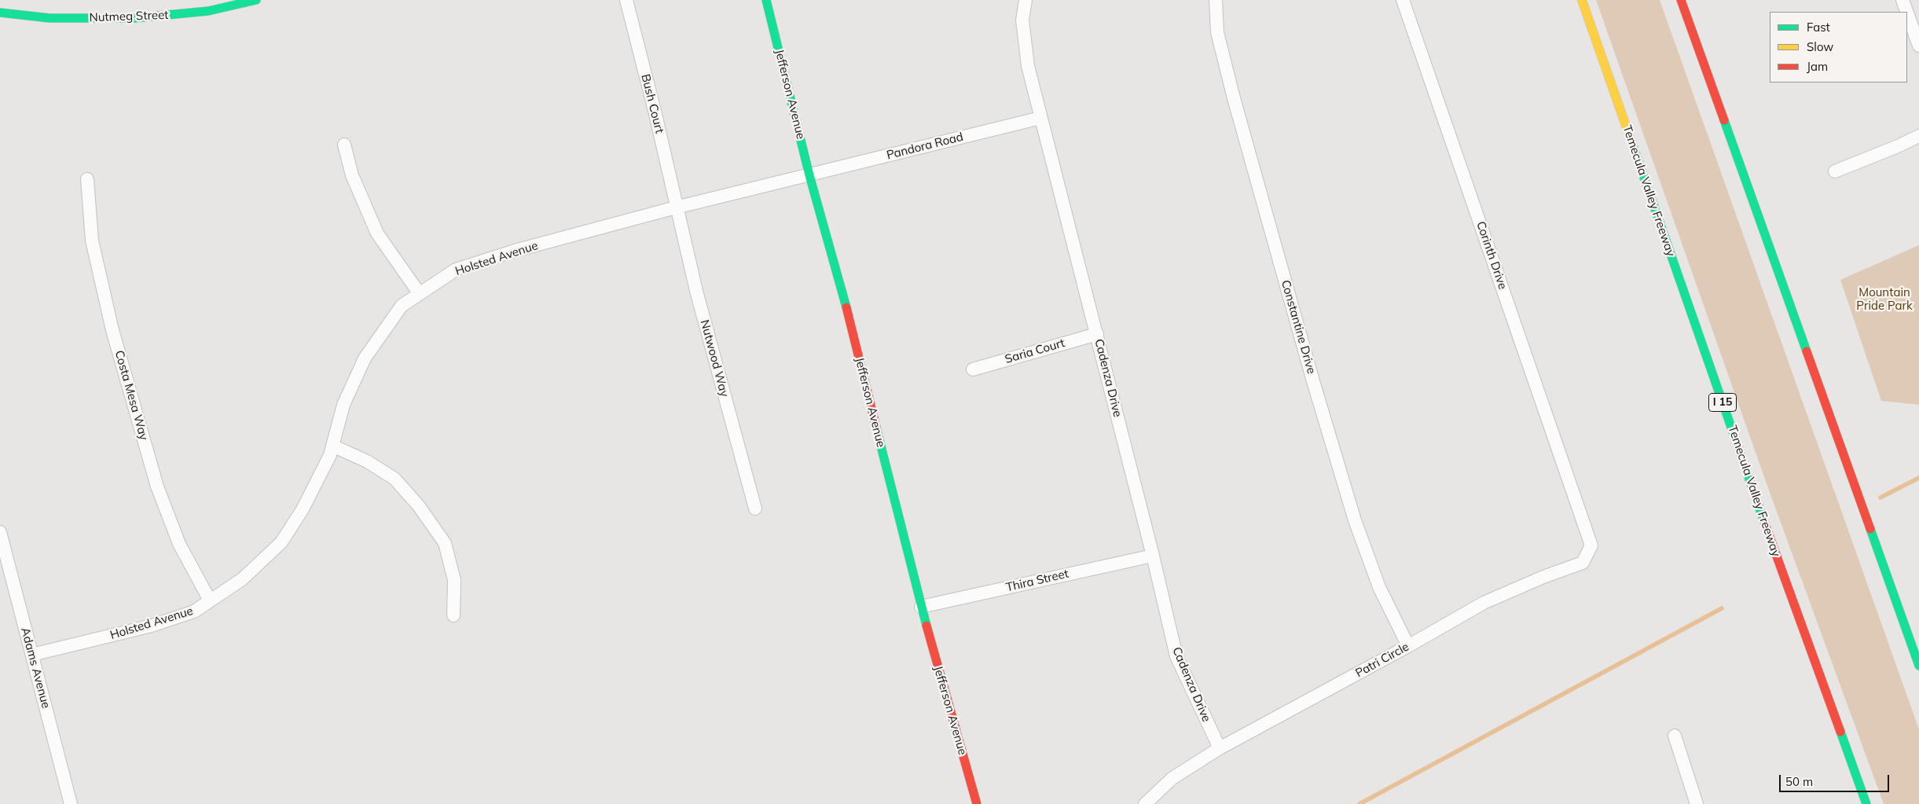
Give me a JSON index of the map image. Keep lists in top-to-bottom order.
{
  "streets": {
    "main road": [
      "Nutmeg Street",
      "Jefferson Avenue",
      "Temecula Valley Freeway",
      "I 15"
    ],
    "street": [
      "Bush Court",
      "Pandora Road",
      "Corinth Drive",
      "Holsted Avenue",
      "Constantine Drive",
      "Saria Court",
      "Nutwood Way",
      "Cadenza Drive",
      "Costa Mesa Way",
      "Thira Street",
      "Patri Circle",
      "Adams Avenue"
    ]
  },
  "crossings": [
    ["Jefferson Avenue", "Pandora Road"],
    ["Jefferson Avenue", "Holsted Avenue"],
    ["Jefferson Avenue", "Thira Street"],
    ["Bush Court", "Holsted Avenue"],
    ["Bush Court", "Nutwood Way"],
    ["Pandora Road", "Holsted Avenue"],
    ["Pandora Road", "Cadenza Drive"],
    ["Corinth Drive", "Patri Circle"],
    ["Holsted Avenue", "Nutwood Way"],
    ["Holsted Avenue", "Costa Mesa Way"],
    ["Holsted Avenue", "Adams Avenue"],
    ["Constantine Drive", "Patri Circle"],
    ["Saria Court", "Cadenza Drive"],
    ["Cadenza Drive", "Thira Street"],
    ["Cadenza Drive", "Patri Circle"]
  ],
  "parks": ["Mountain Pride Park"],
  "legend": ["Fast", "Slow", "Jam"],
  "scale_bar": "50 m"
}
